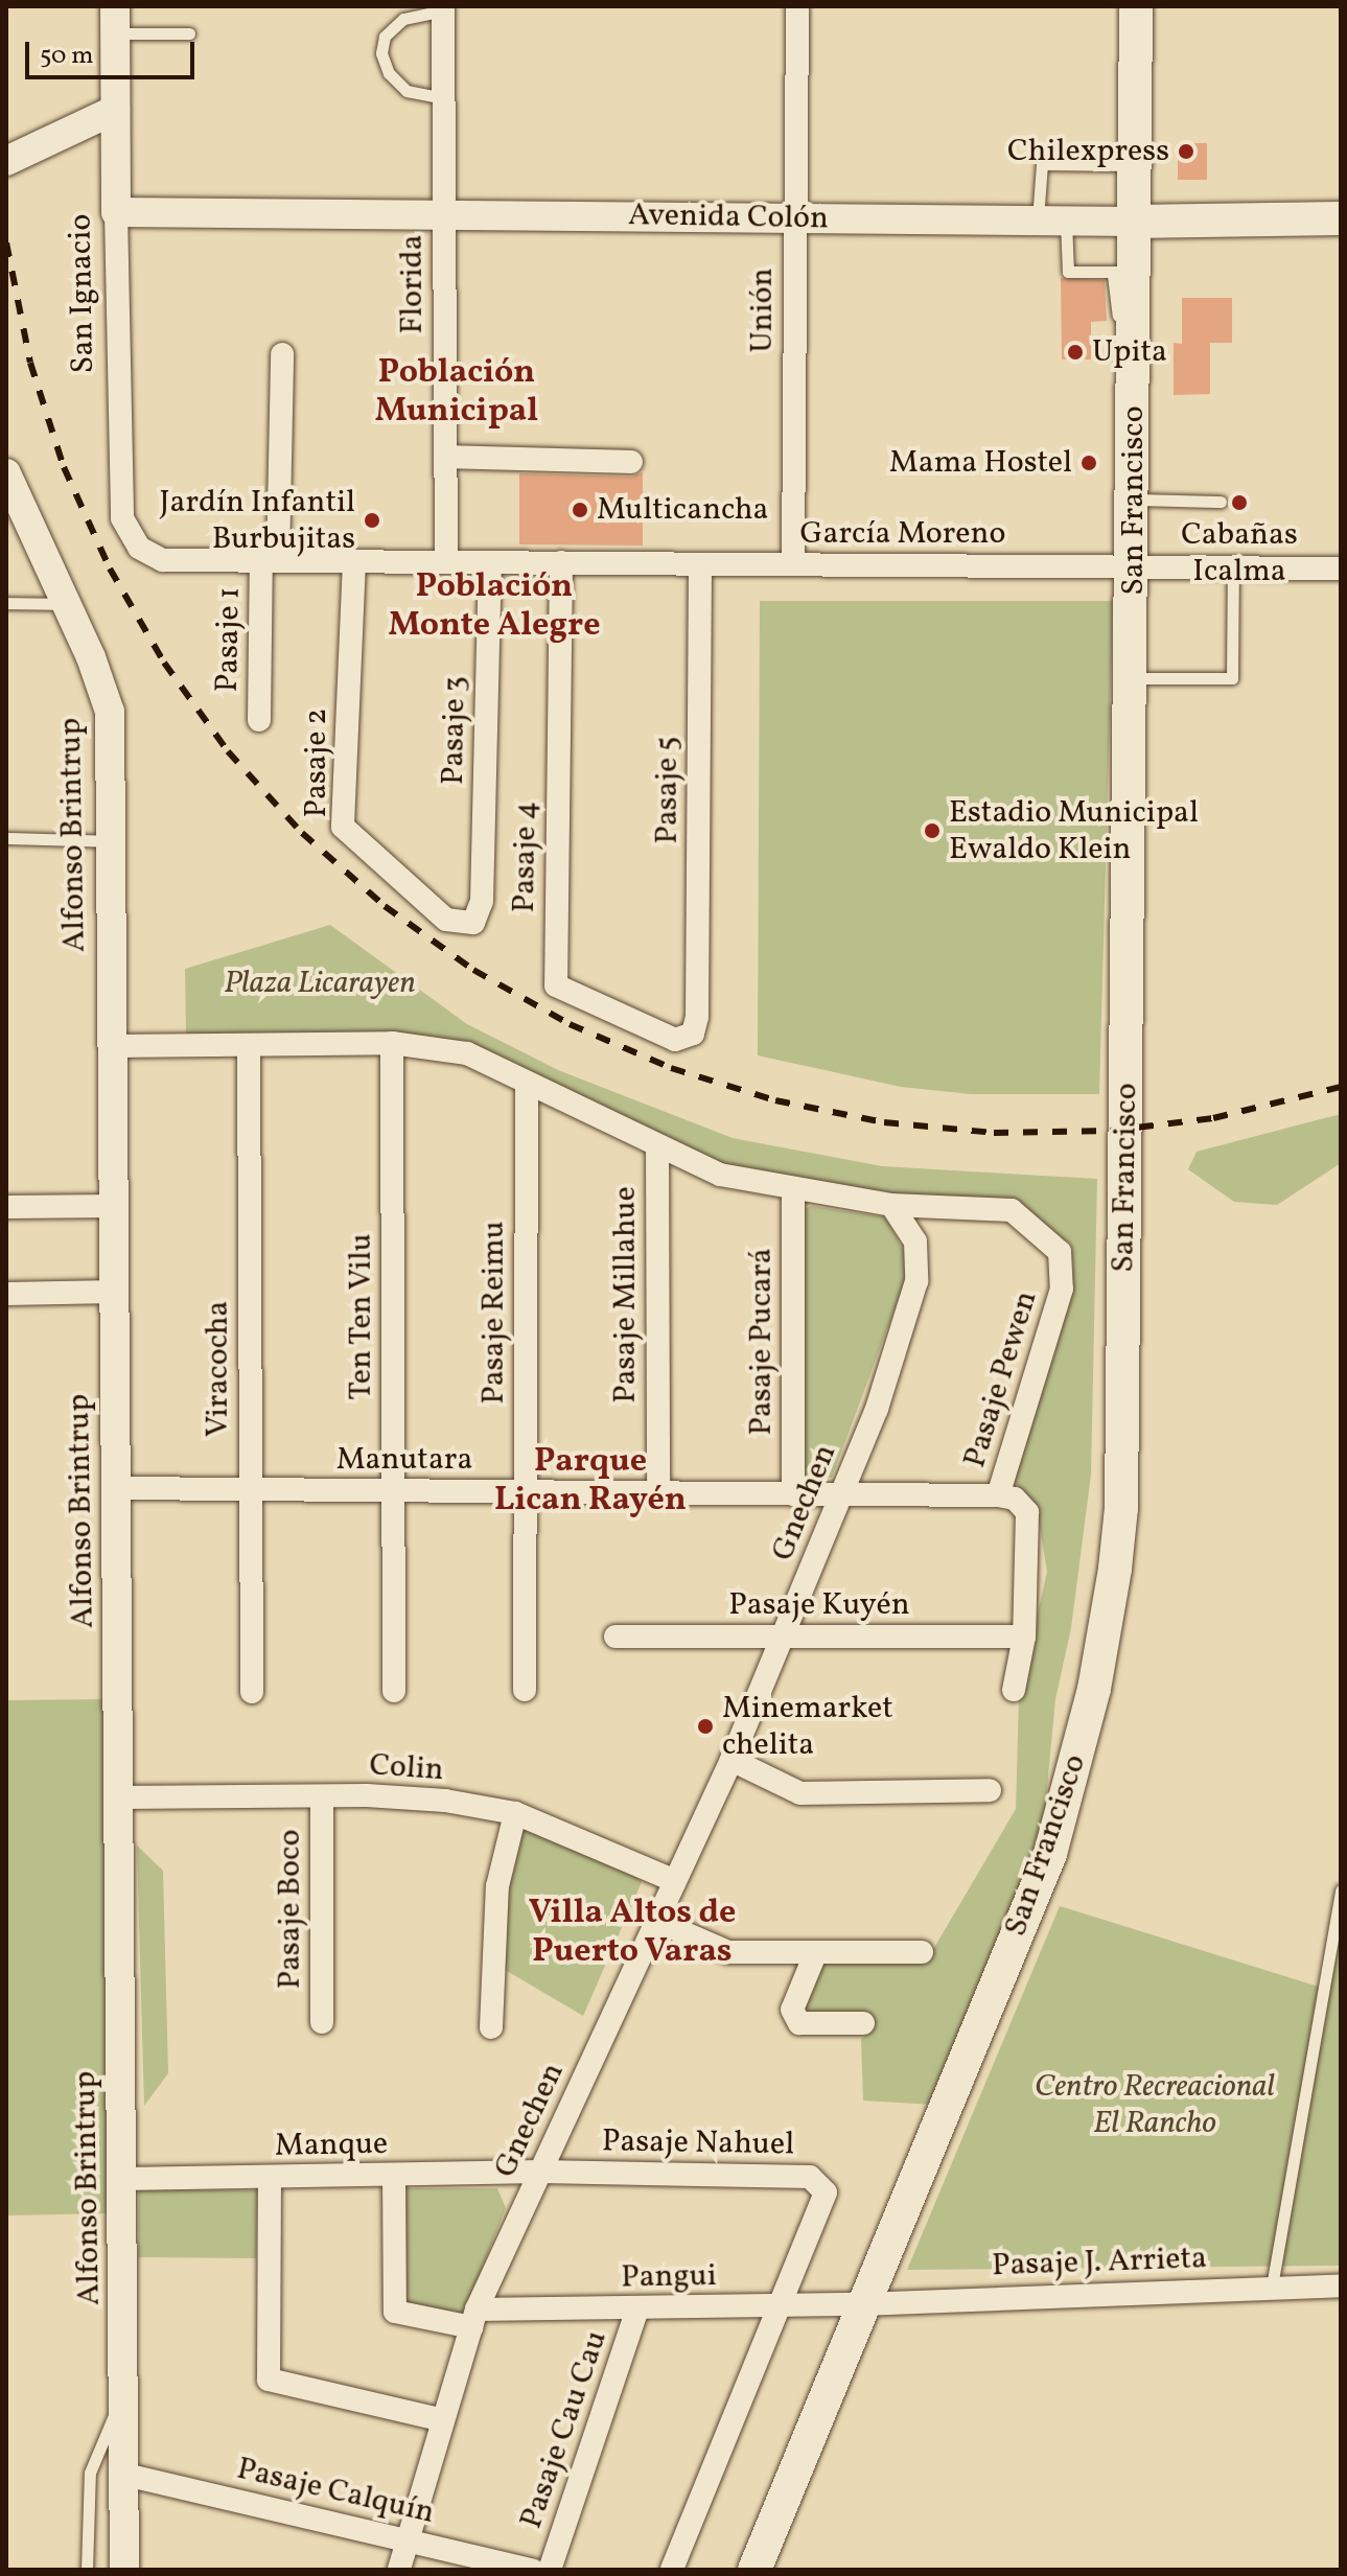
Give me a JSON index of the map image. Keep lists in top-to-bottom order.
{
  "streets": {
    "main road": ["Avenida Colón", "San Francisco"],
    "street": [
      "Florida",
      "San Ignacio",
      "Unión",
      "García Moreno",
      "Pasaje 1",
      "Pasaje 3",
      "Pasaje 2",
      "Pasaje 5",
      "Alfonso Brintrup",
      "Pasaje 4",
      "Pasaje Millahue",
      "Pasaje Reimu",
      "Ten Ten Vilu",
      "Pasaje Pucará",
      "Viracocha",
      "Pasaje Pewen",
      "Manutara",
      "Gnechen",
      "Pasaje Kuyén",
      "Colin",
      "Pasaje Boco",
      "Pasaje Nahuel",
      "Manque",
      "Pasaje J. Arrieta",
      "Pangui",
      "Pasaje Cau Cau",
      "Pasaje Calquín"
    ]
  },
  "crossings": [
    ["Avenida Colón", "Florida"],
    ["Avenida Colón", "San Ignacio"],
    ["Avenida Colón", "Unión"],
    ["Avenida Colón", "San Francisco"],
    ["Florida", "García Moreno"],
    ["San Ignacio", "García Moreno"],
    ["Unión", "García Moreno"],
    ["San Francisco", "García Moreno"],
    ["San Francisco", "Pasaje J. Arrieta"],
    ["San Francisco", "Pangui"],
    ["García Moreno", "Pasaje 1"],
    ["García Moreno", "Pasaje 3"],
    ["García Moreno", "Pasaje 2"],
    ["García Moreno", "Pasaje 5"],
    ["García Moreno", "Pasaje 4"],
    ["Pasaje 3", "Pasaje 2"],
    ["Pasaje 5", "Pasaje 4"],
    ["Alfonso Brintrup", "Manutara"],
    ["Alfonso Brintrup", "Colin"],
    ["Alfonso Brintrup", "Manque"],
    ["Alfonso Brintrup", "Pasaje Calquín"],
    ["Pasaje Millahue", "Manutara"],
    ["Pasaje Reimu", "Manutara"],
    ["Ten Ten Vilu", "Manutara"],
    ["Pasaje Pucará", "Manutara"],
    ["Viracocha", "Manutara"],
    ["Pasaje Pewen", "Manutara"],
    ["Pasaje Pewen", "Gnechen"],
    ["Pasaje Pewen", "Pasaje Kuyén"],
    ["Manutara", "Gnechen"],
    ["Gnechen", "Pasaje Kuyén"],
    ["Gnechen", "Colin"],
    ["Gnechen", "Pasaje Nahuel"],
    ["Gnechen", "Manque"],
    ["Gnechen", "Pangui"],
    ["Gnechen", "Pasaje Calquín"],
    ["Colin", "Pasaje Boco"],
    ["Pasaje Nahuel", "Manque"],
    ["Pasaje Nahuel", "Pangui"],
    ["Manque", "Pangui"],
    ["Pasaje J. Arrieta", "Pangui"],
    ["Pangui", "Pasaje Cau Cau"]
  ],
  "districts": [
    "Población Municipal",
    "Población Monte Alegre",
    "Parque Lican Rayén",
    "Villa Altos de Puerto Varas"
  ],
  "parks": ["Plaza Licarayen", "Centro Recreacional El Rancho"],
  "places": [
    "Chilexpress",
    "Upita",
    "Mama Hostel",
    "Cabañas Icalma",
    "Multicancha",
    "Jardín Infantil Burbujitas",
    "Estadio Municipal Ewaldo Klein",
    "Minemarket chelita"
  ],
  "scale_bar": "50 m"
}
